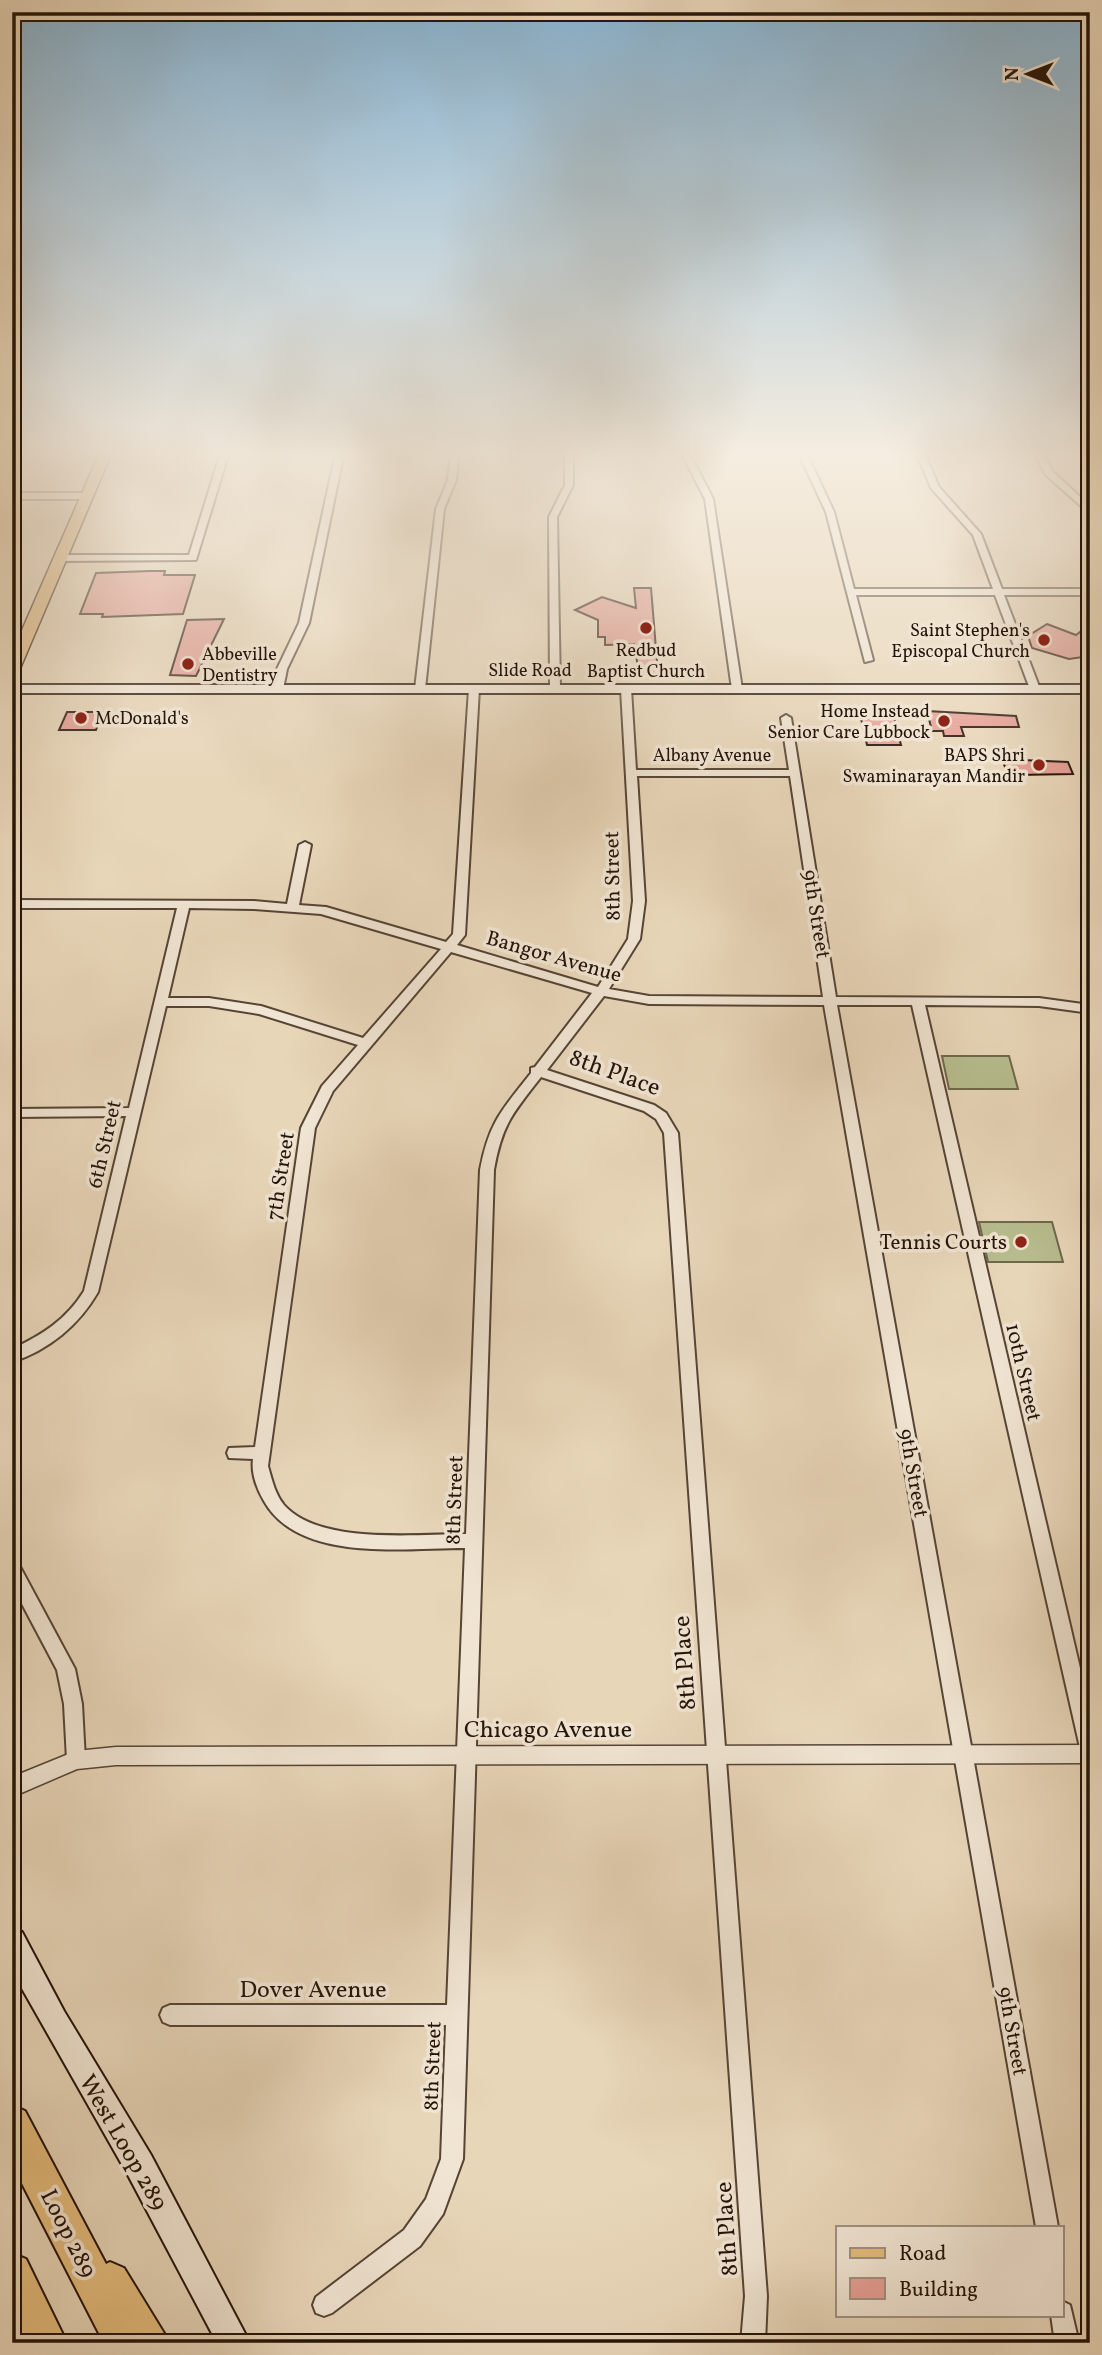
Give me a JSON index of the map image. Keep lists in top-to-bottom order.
{
  "streets": {
    "highway": ["Loop 289"],
    "main road": ["Slide Road", "West Loop 289"],
    "street": [
      "Albany Avenue",
      "8th Street",
      "9th Street",
      "Bangor Avenue",
      "8th Place",
      "6th Street",
      "7th Street",
      "10th Street",
      "Chicago Avenue",
      "Dover Avenue"
    ]
  },
  "crossings": [
    ["Slide Road", "8th Street"],
    ["Slide Road", "7th Street"],
    ["Albany Avenue", "8th Street"],
    ["Albany Avenue", "9th Street"],
    ["8th Street", "Bangor Avenue"],
    ["8th Street", "8th Place"],
    ["8th Street", "7th Street"],
    ["8th Street", "Chicago Avenue"],
    ["8th Street", "Dover Avenue"],
    ["9th Street", "Bangor Avenue"],
    ["9th Street", "Chicago Avenue"],
    ["Bangor Avenue", "6th Street"],
    ["Bangor Avenue", "7th Street"],
    ["Bangor Avenue", "10th Street"],
    ["8th Place", "Chicago Avenue"],
    ["10th Street", "Chicago Avenue"]
  ],
  "places": [
    "Redbud Baptist Church",
    "Saint Stephen's Episcopal Church",
    "Abbeville Dentistry",
    "McDonald's",
    "Home Instead Senior Care Lubbock",
    "BAPS Shri Swaminarayan Mandir",
    "Tennis Courts"
  ],
  "legend": ["Road", "Building"],
  "north": "left"
}
